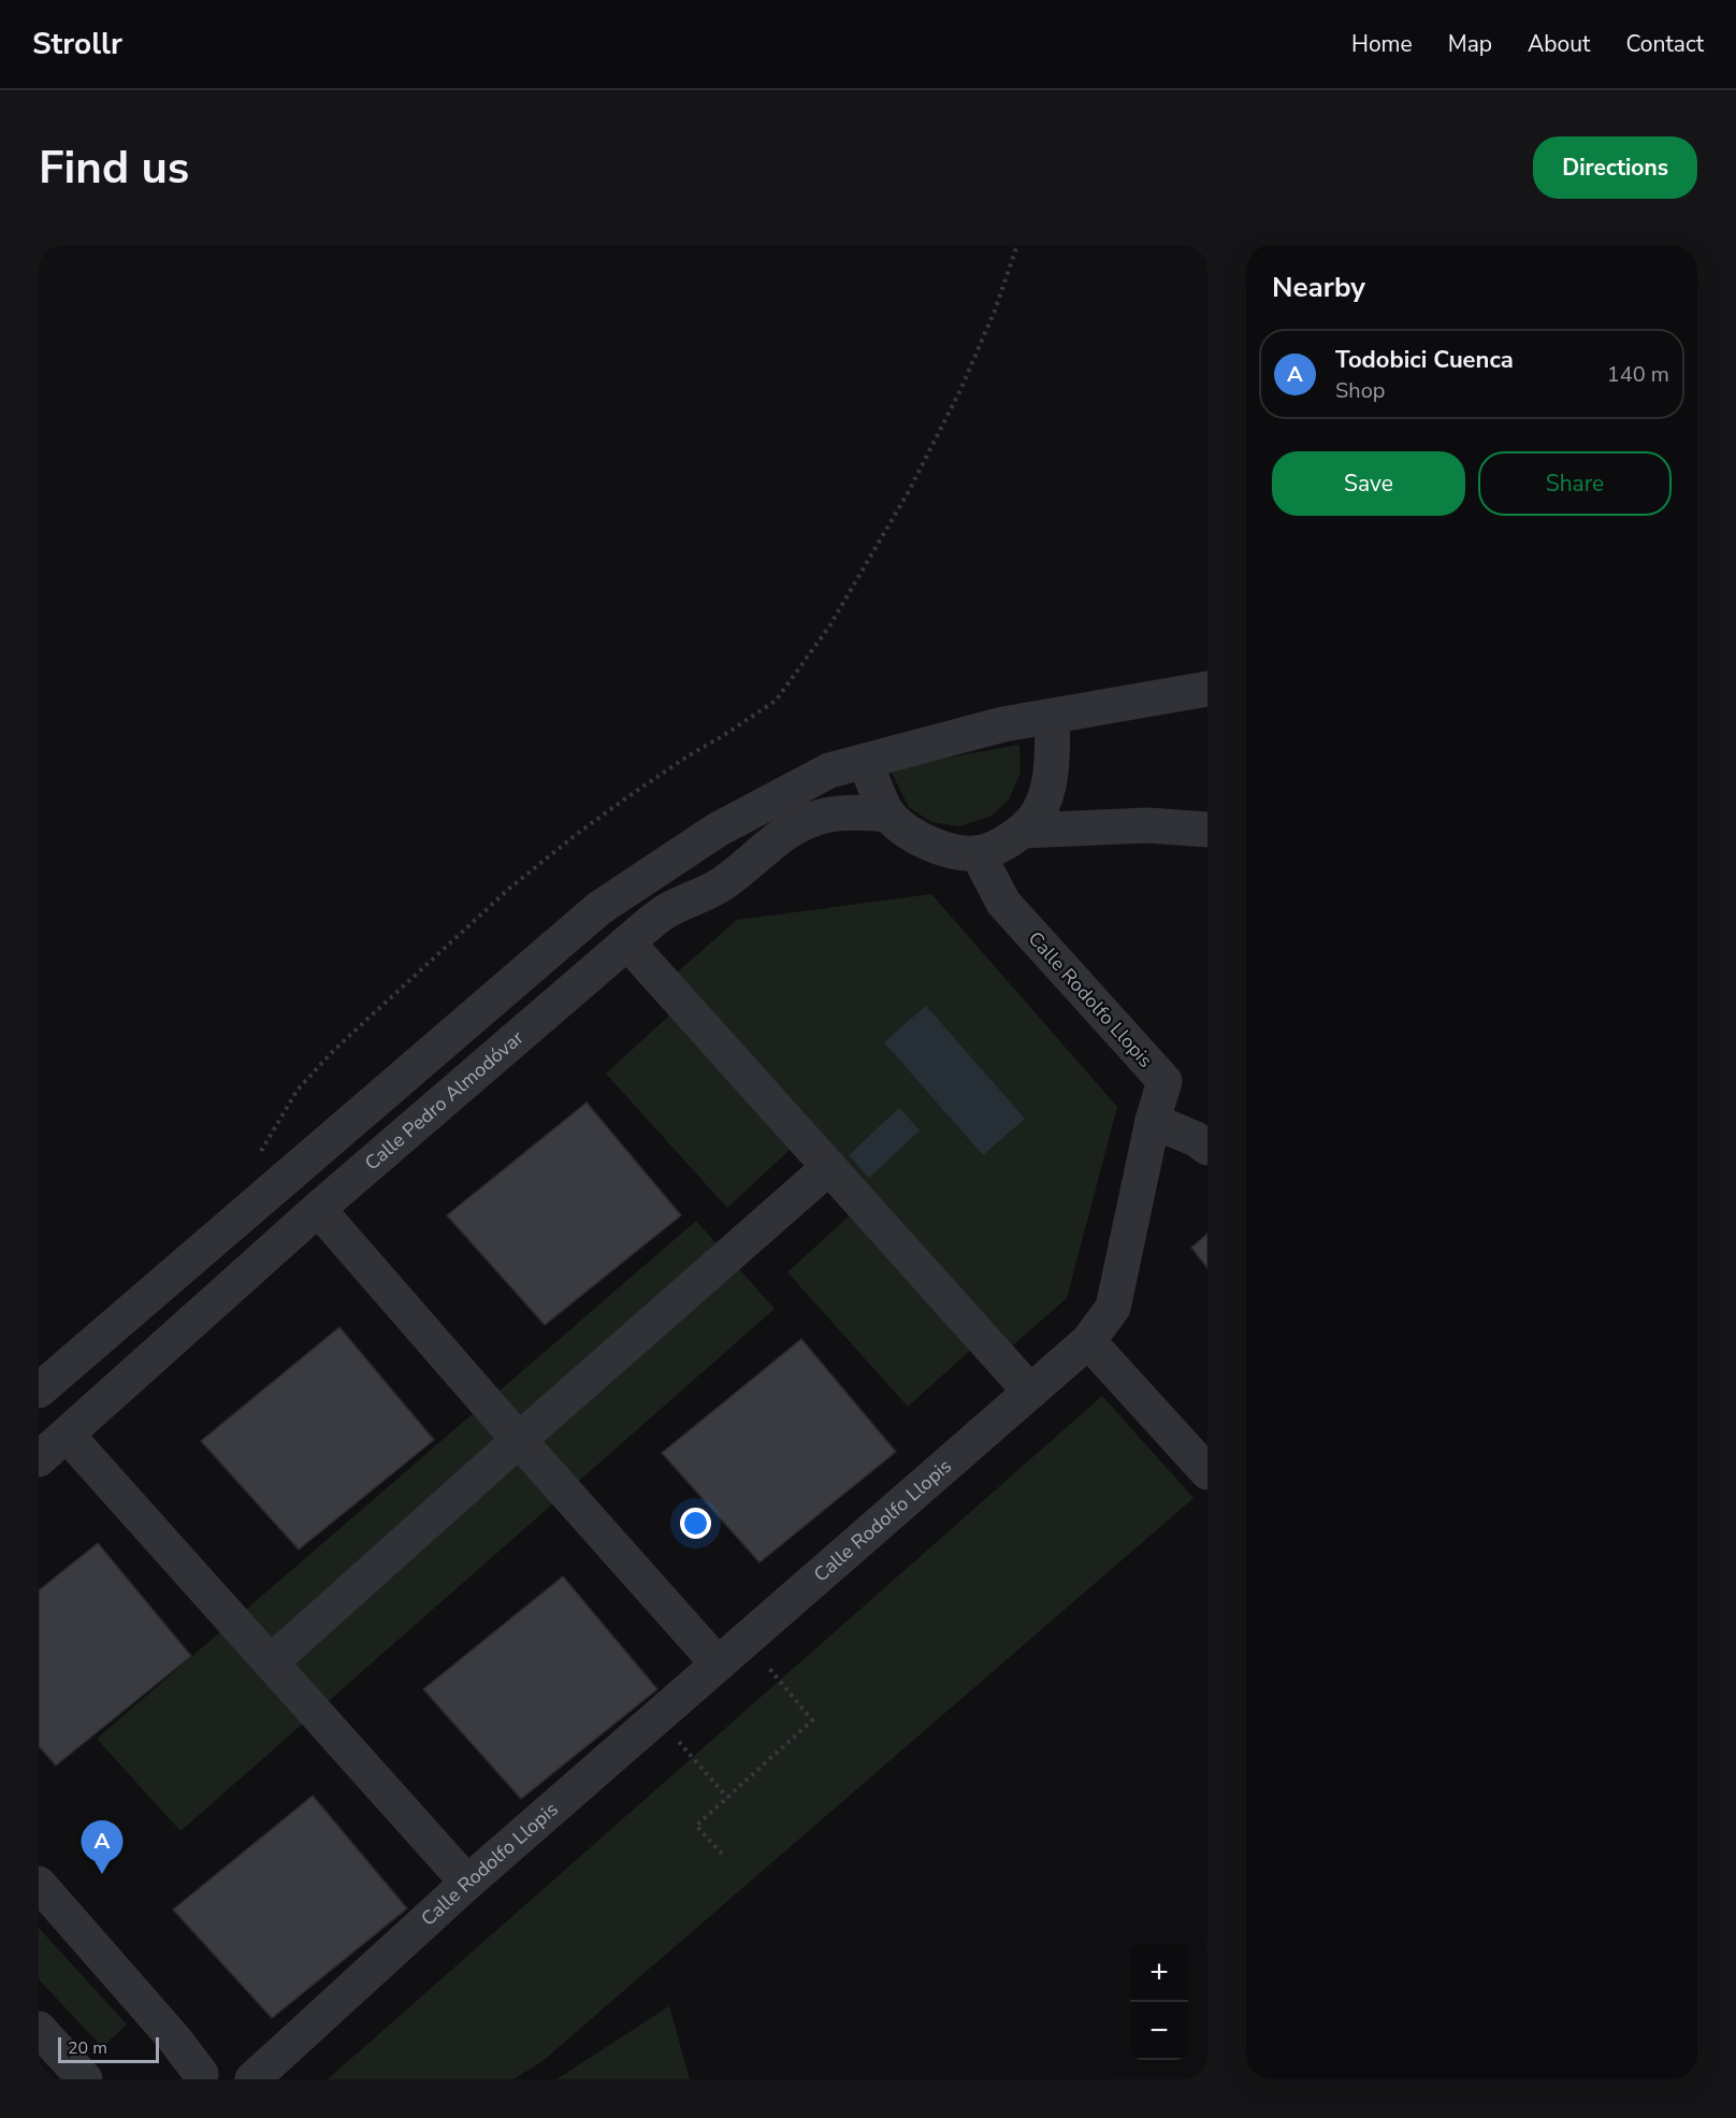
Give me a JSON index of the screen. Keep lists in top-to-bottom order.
{
  "streets": {
    "street": ["Calle Rodolfo Llopis", "Calle Pedro Almodóvar"]
  },
  "scale_bar": "20 m",
  "page": {
    "header": "Strollr",
    "nav": [
      "Home",
      "Map",
      "About",
      "Contact"
    ],
    "buttons": [
      "Directions",
      ["Save", "Share"]
    ],
    "title": "Find us",
    "heading": "Nearby",
    "list": [
      {
        "mark": "A",
        "name": "Todobici Cuenca",
        "note": "Shop",
        "value": "140 m"
      }
    ],
    "pins": "A",
    "map_buttons": ["+", "−"],
    "scale": "20 m"
  }
}
